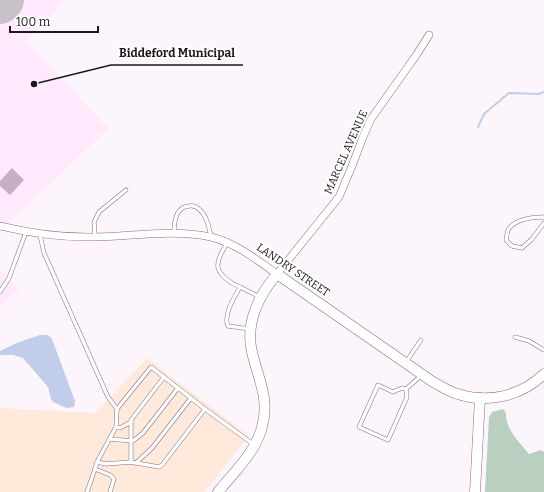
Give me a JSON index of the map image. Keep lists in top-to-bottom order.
{
  "streets": {
    "street": ["MARCEL AVENUE", "LANDRY STREET"]
  },
  "crossings": [
    ["MARCEL AVENUE", "LANDRY STREET"]
  ],
  "places": ["Biddeford Municipal"],
  "scale_bar": "100 m"
}
